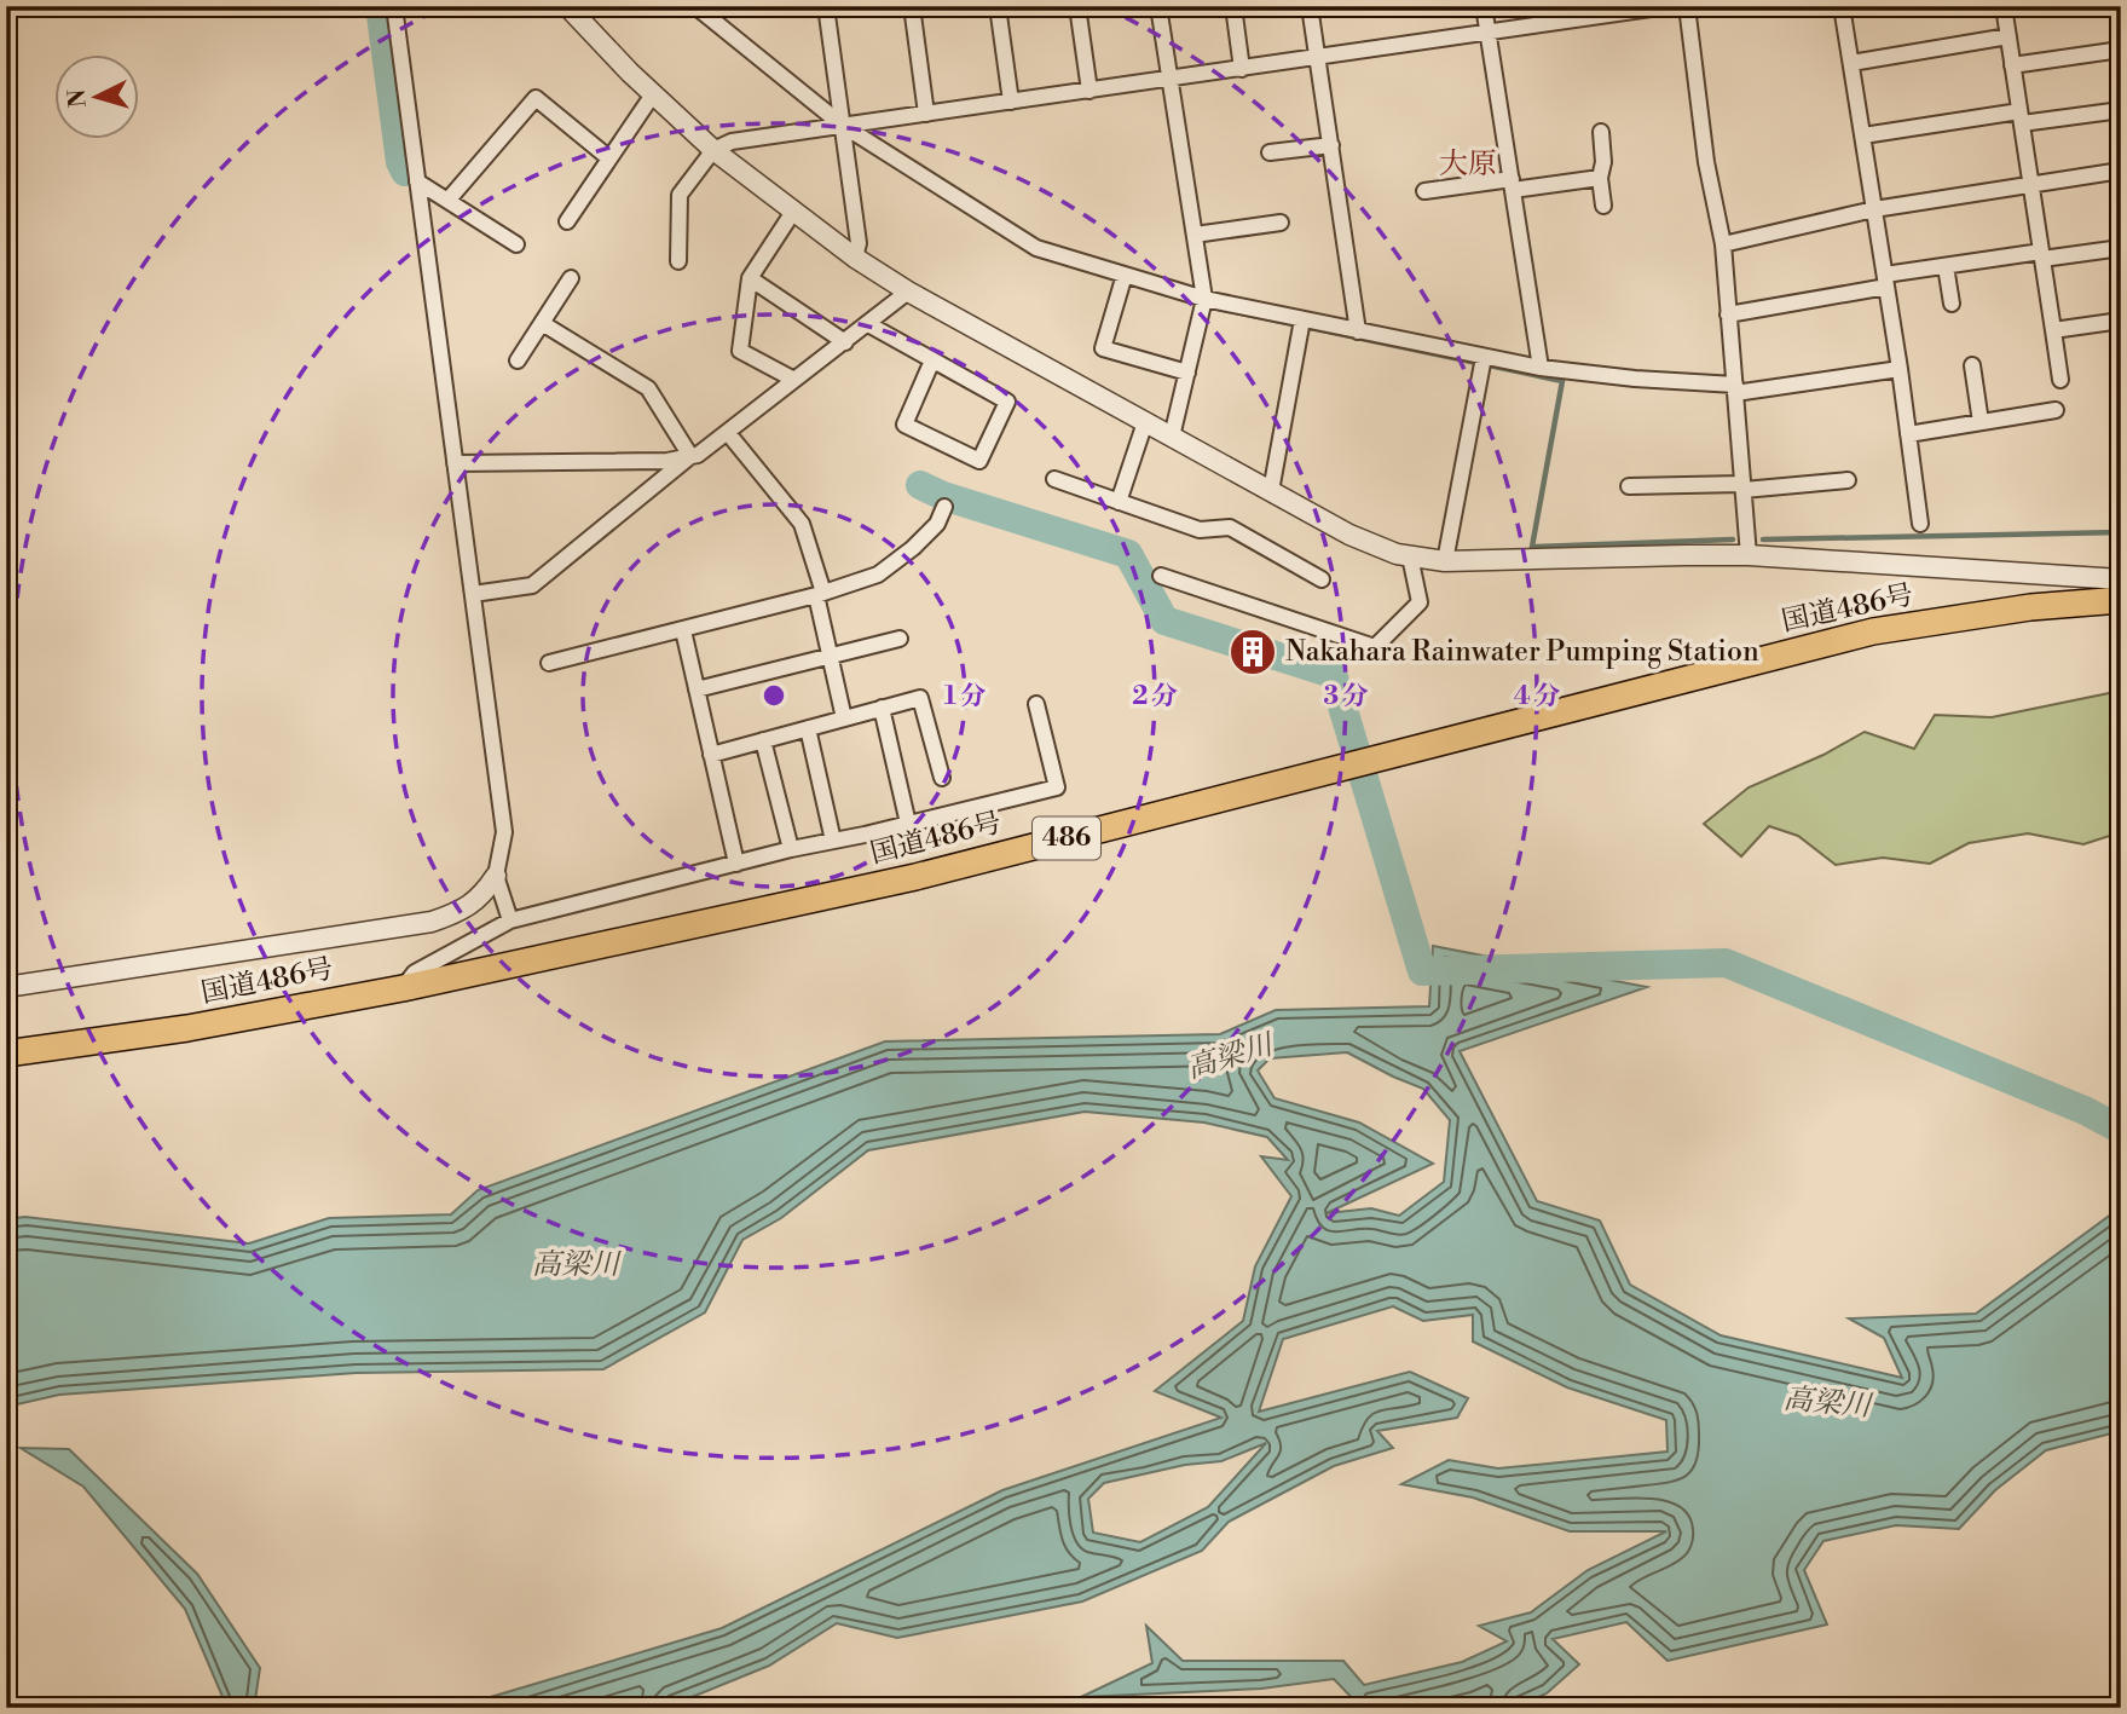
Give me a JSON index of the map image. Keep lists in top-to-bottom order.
{
  "streets": {
    "highway": ["国道486号", "486"]
  },
  "districts": ["大原"],
  "water": ["高梁川"],
  "places": {
    "building": ["Nakahara Rainwater Pumping Station"]
  },
  "north": "left",
  "rings": [
    "1 分",
    "2 分",
    "3 分",
    "4 分"
  ]
}
